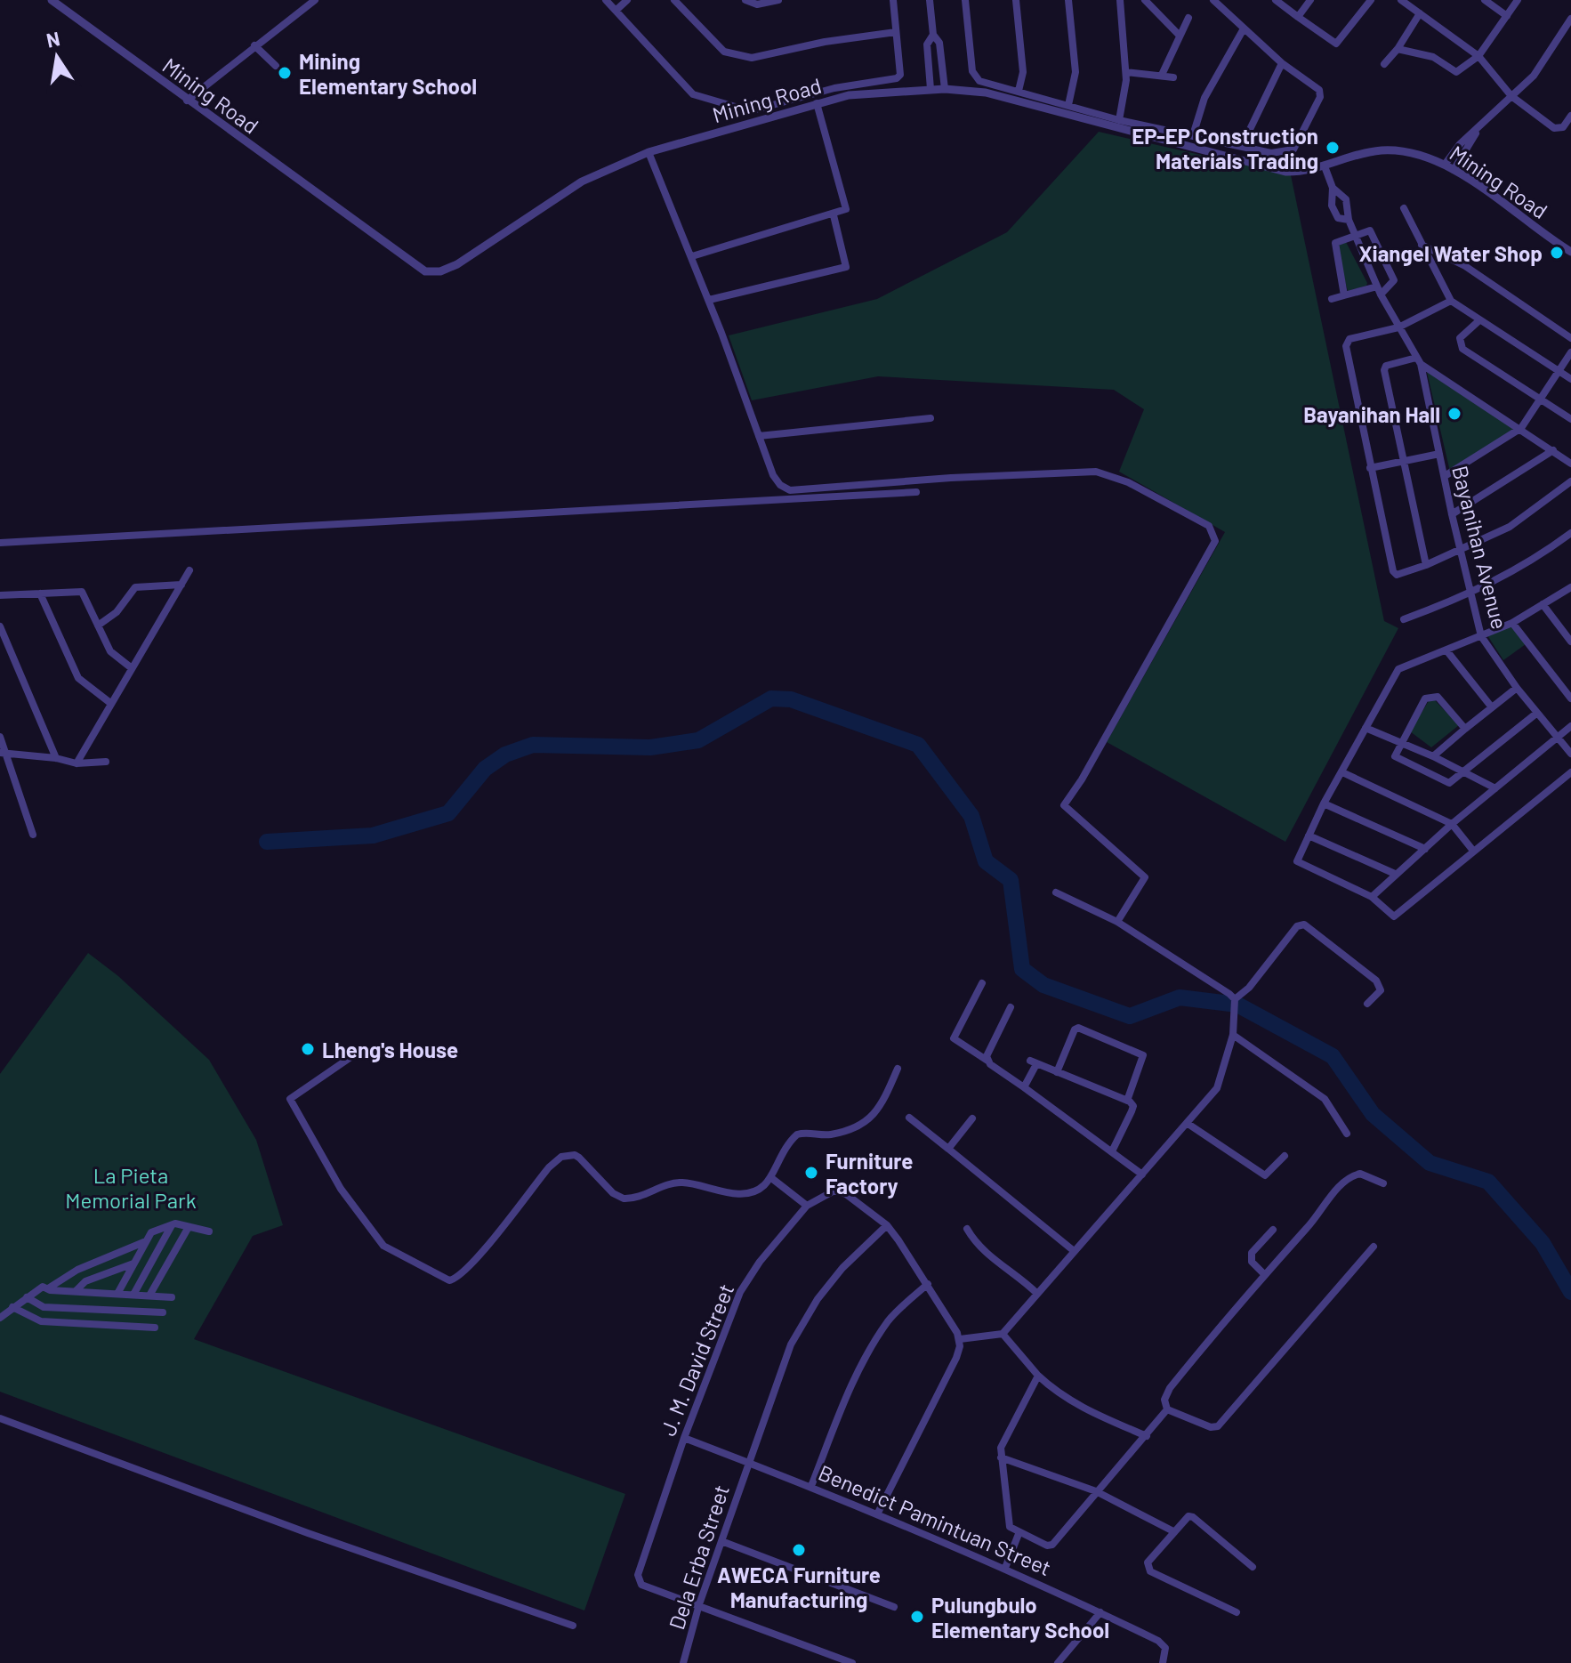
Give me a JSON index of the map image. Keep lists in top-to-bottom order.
{
  "streets": {
    "street": [
      "Mining Road",
      "Bayanihan Avenue",
      "J. M. David Street",
      "Benedict Pamintuan Street",
      "Dela Erba Street"
    ]
  },
  "crossings": [
    ["J. M. David Street", "Benedict Pamintuan Street"],
    ["J. M. David Street", "Dela Erba Street"],
    ["Benedict Pamintuan Street", "Dela Erba Street"]
  ],
  "parks": ["La Pieta Memorial Park"],
  "places": [
    "Mining Elementary School",
    "EP-EP Construction Materials Trading",
    "Xiangel Water Shop",
    "Bayanihan Hall",
    "Lheng's House",
    "Furniture Factory",
    "AWECA Furniture Manufacturing",
    "Pulungbulo Elementary School"
  ],
  "north": "top"
}
